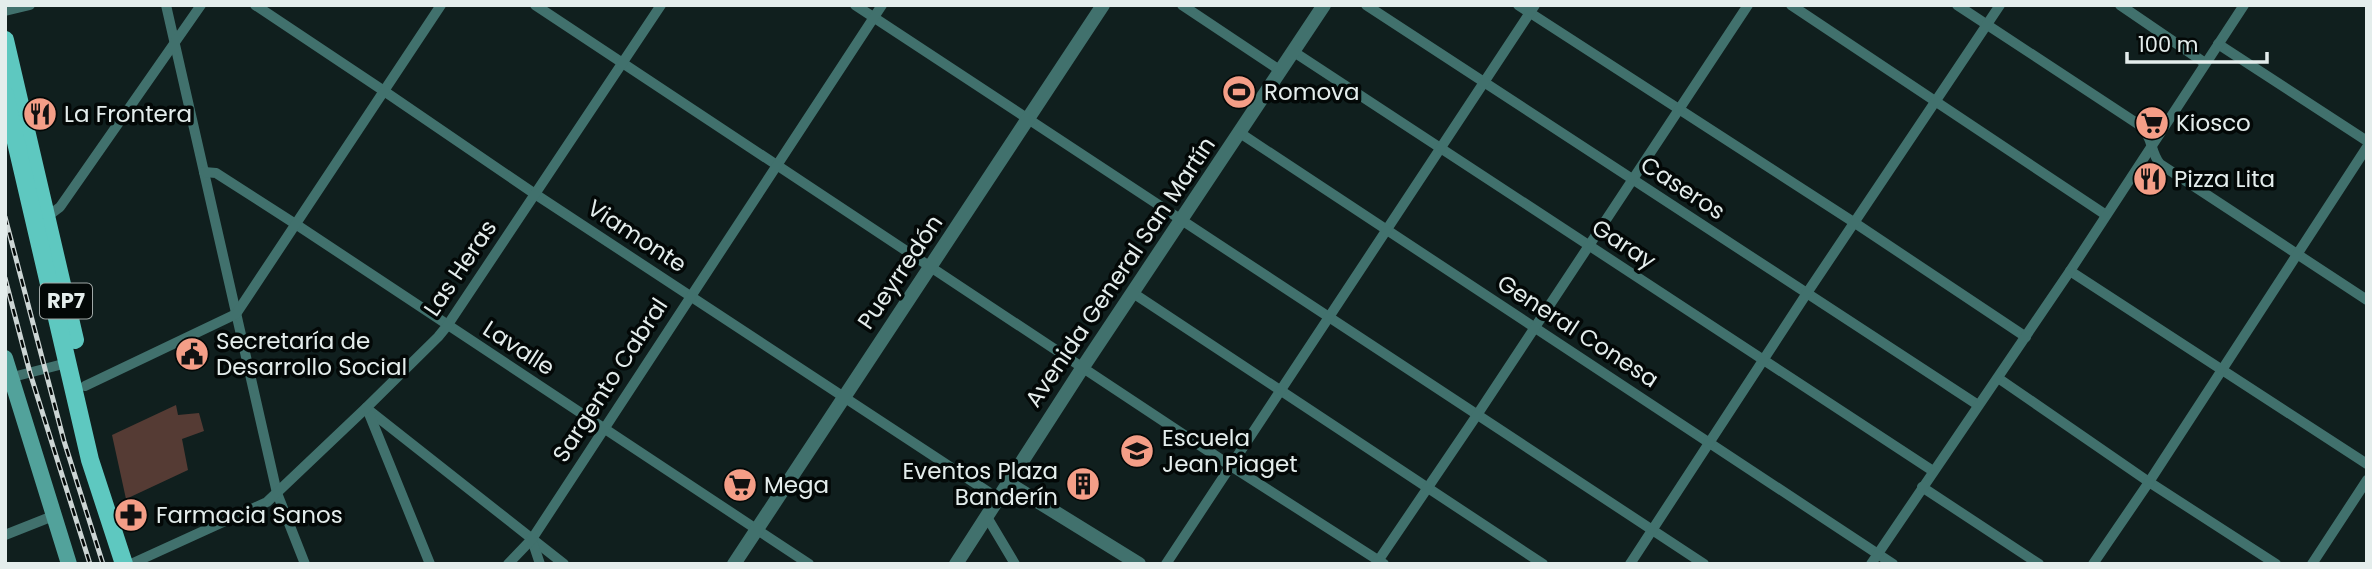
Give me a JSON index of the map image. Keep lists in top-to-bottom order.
{
  "streets": {
    "main road": ["RP7"],
    "street": [
      "Caseros",
      "Viamonte",
      "Garay",
      "Las Heras",
      "Pueyrredón",
      "Avenida General San Martín",
      "General Conesa",
      "Lavalle",
      "Sargento Cabral"
    ]
  },
  "crossings": [
    ["Viamonte", "Las Heras"],
    ["Viamonte", "Pueyrredón"],
    ["Viamonte", "Avenida General San Martín"],
    ["Viamonte", "Sargento Cabral"],
    ["Garay", "Avenida General San Martín"],
    ["Las Heras", "Lavalle"],
    ["Pueyrredón", "Lavalle"],
    ["Avenida General San Martín", "General Conesa"],
    ["Lavalle", "Sargento Cabral"]
  ],
  "places": {
    "sports": ["Romova"],
    "restaurant": ["La Frontera", "Pizza Lita"],
    "supermarket": ["Kiosco", "Mega"],
    "public building": ["Secretaría de Desarrollo Social"],
    "school or university": ["Escuela Jean Piaget"],
    "building": ["Eventos Plaza Banderín"],
    "pharmacy": ["Farmacia Sanos"]
  },
  "scale_bar": "100 m"
}
